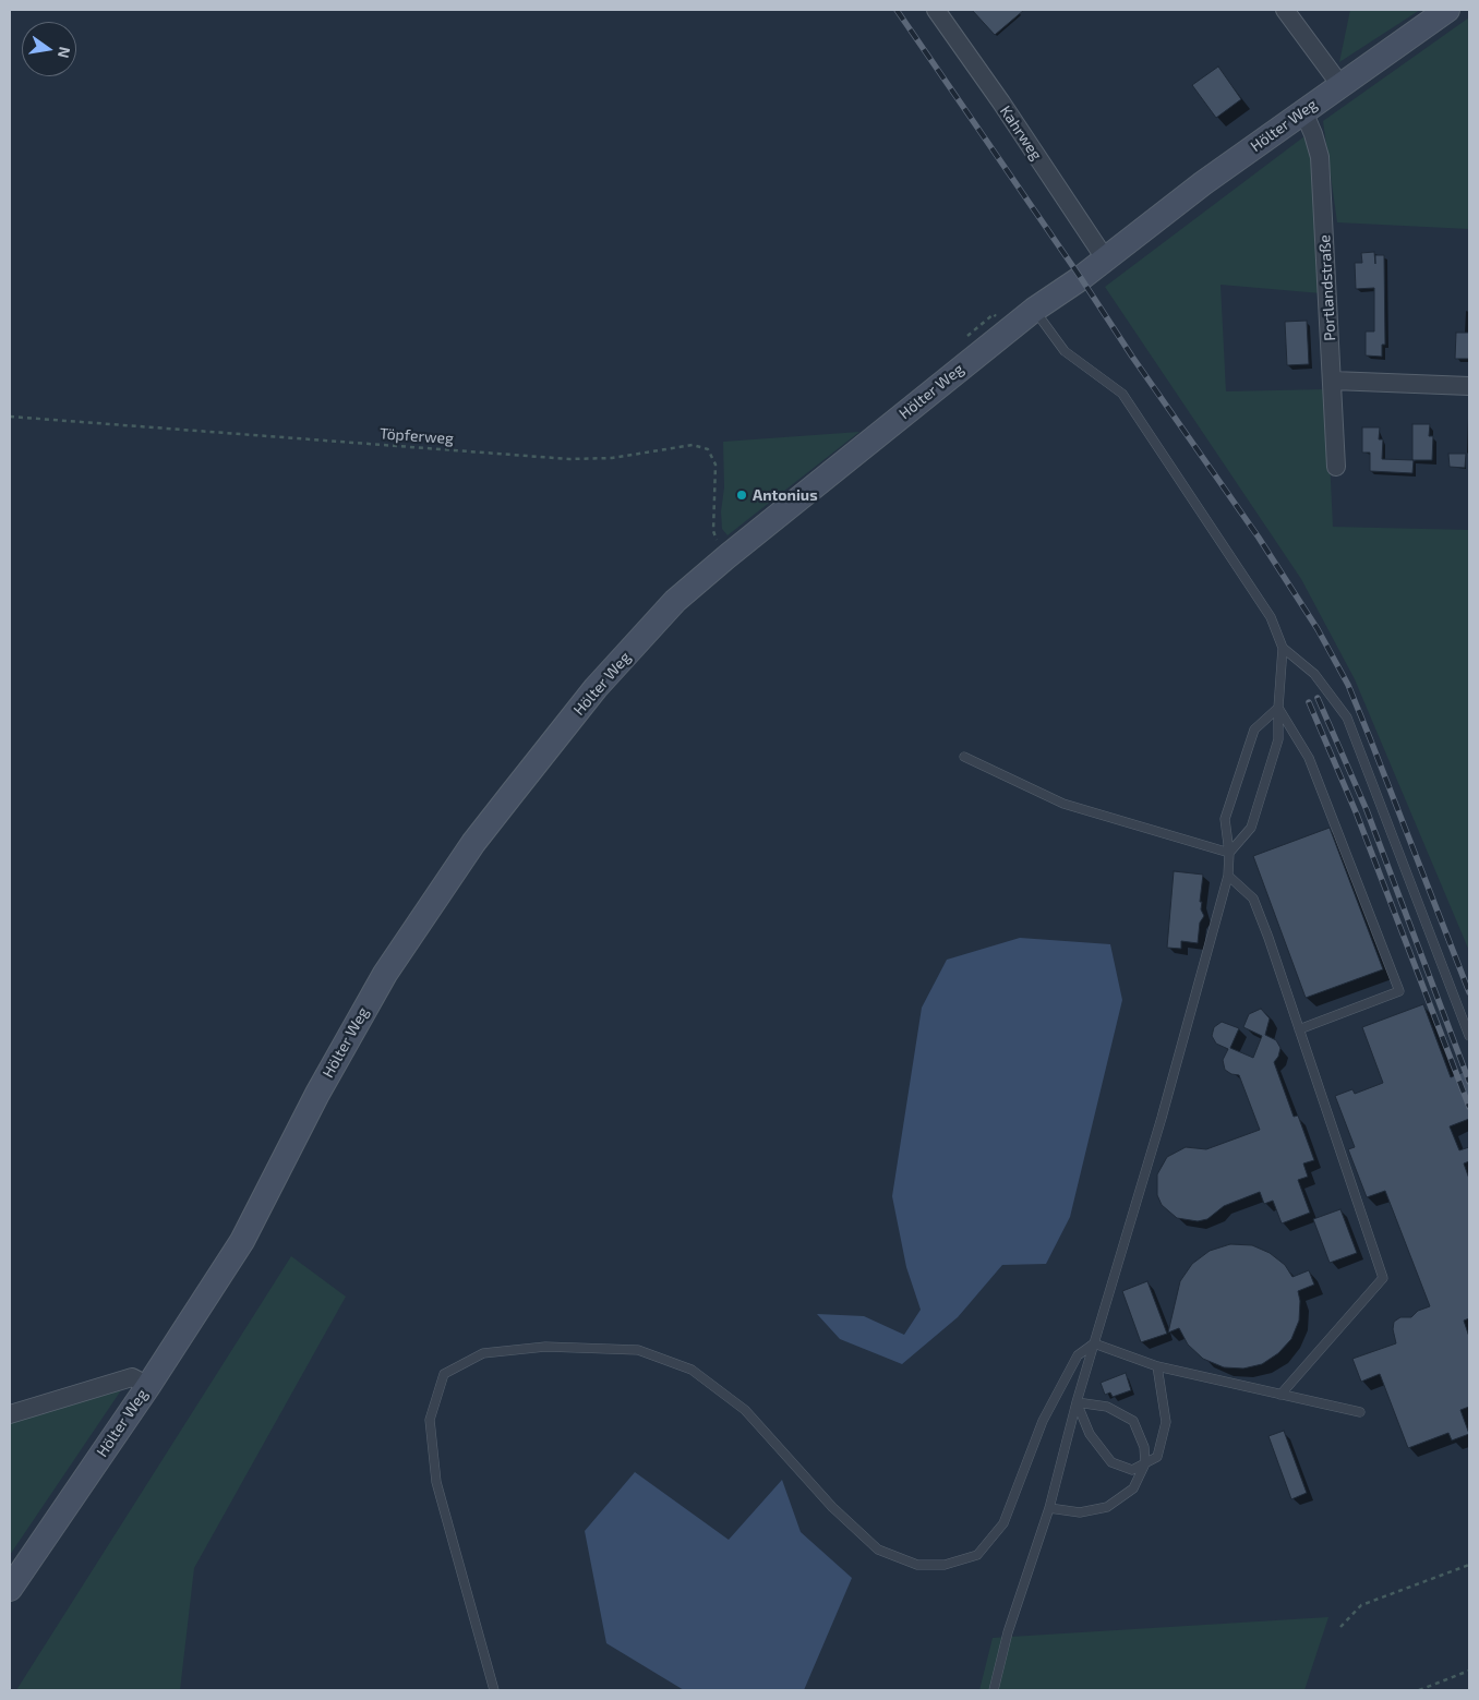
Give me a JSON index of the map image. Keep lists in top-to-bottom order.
{
  "streets": {
    "main road": ["Hölter Weg"],
    "street": ["Kahrweg", "Portlandstraße"],
    "path": ["Töpferweg"]
  },
  "crossings": [
    ["Hölter Weg", "Kahrweg"],
    ["Hölter Weg", "Portlandstraße"],
    ["Hölter Weg", "Töpferweg"]
  ],
  "places": ["Antonius"],
  "north": "right"
}
